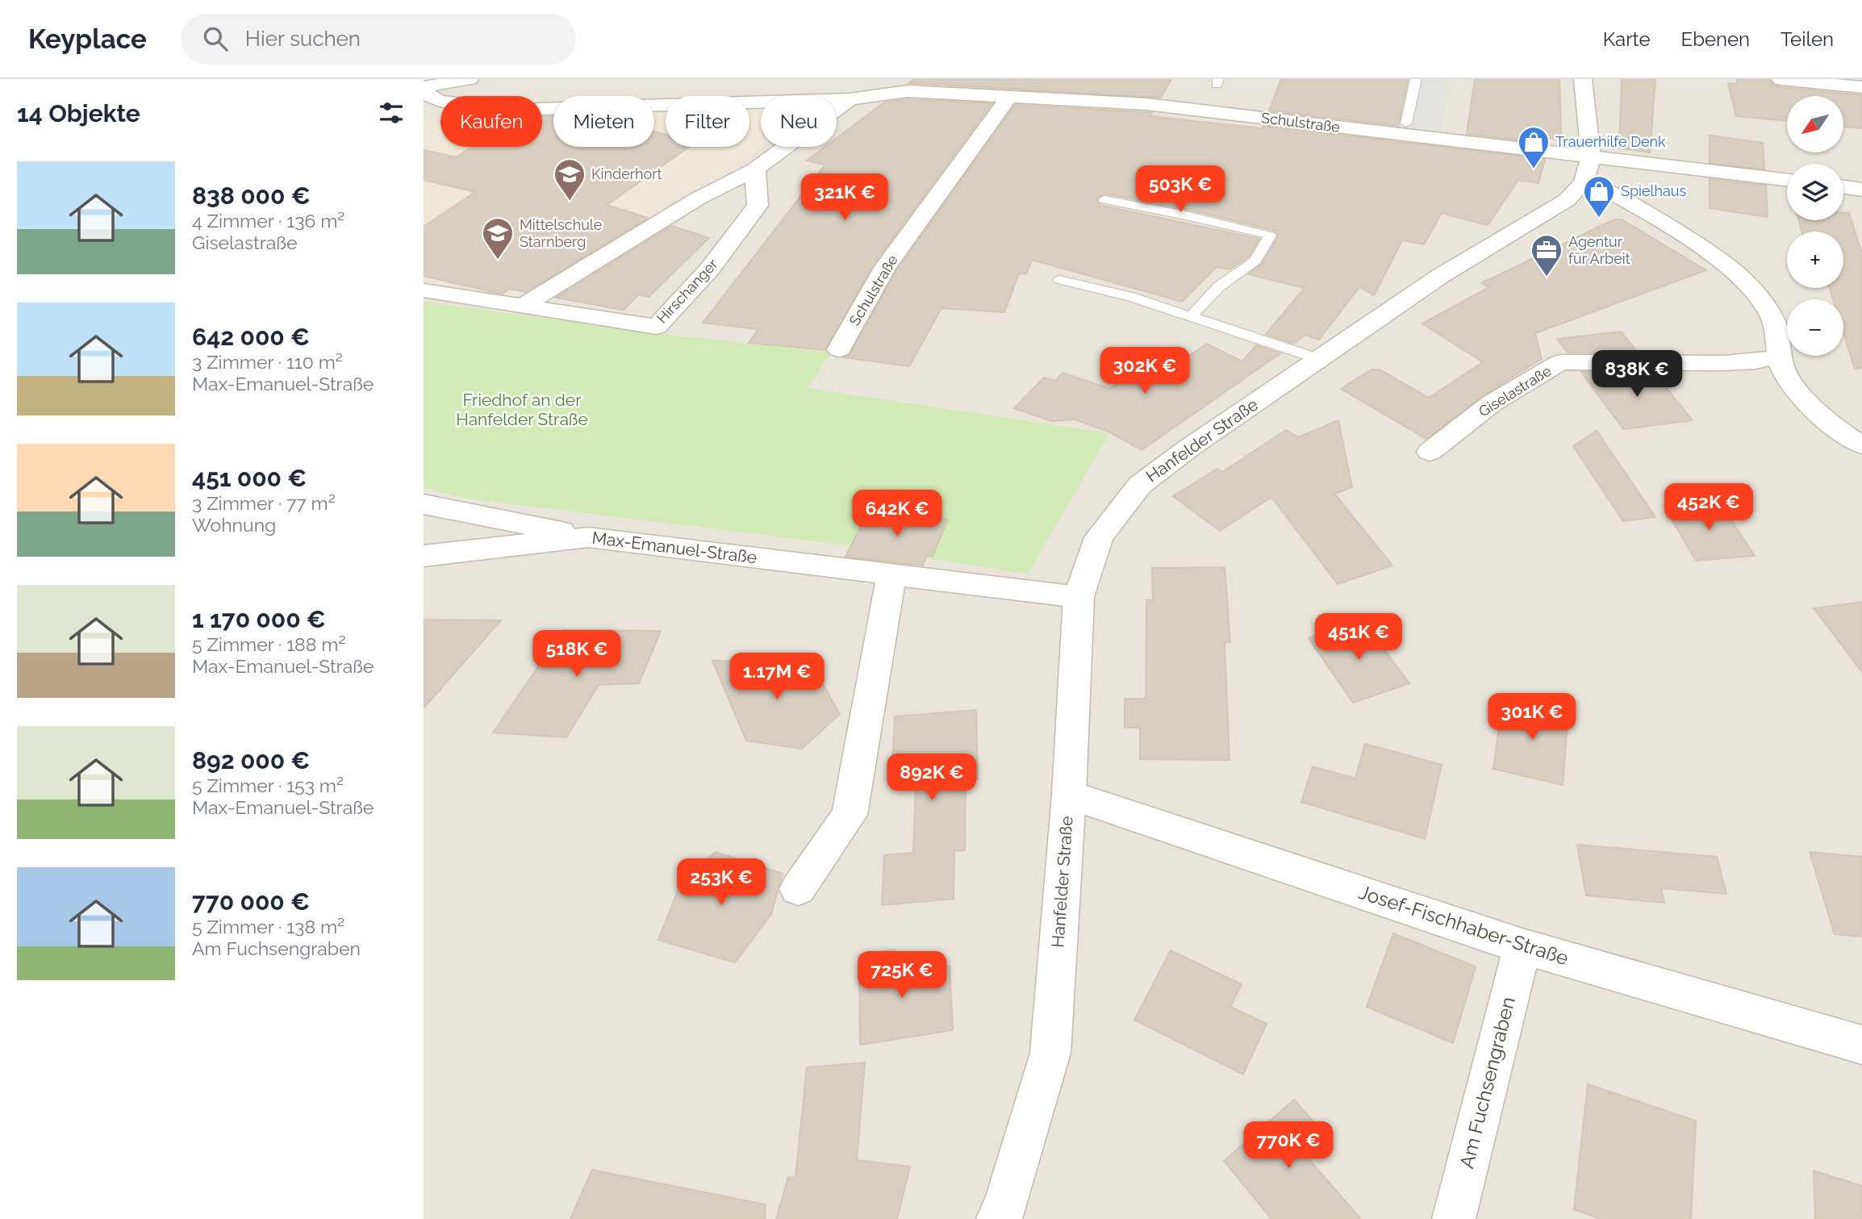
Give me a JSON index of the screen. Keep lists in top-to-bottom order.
{
  "streets": {
    "street": [
      "Schulstraße",
      "Hirschanger",
      "Giselastraße",
      "Hanfelder Straße",
      "Max-Emanuel-Straße",
      "Josef-Fischhaber-Straße",
      "Am Fuchsengraben"
    ]
  },
  "crossings": [
    ["Schulstraße", "Hanfelder Straße"],
    ["Hanfelder Straße", "Max-Emanuel-Straße"],
    ["Hanfelder Straße", "Josef-Fischhaber-Straße"],
    ["Josef-Fischhaber-Straße", "Am Fuchsengraben"]
  ],
  "parks": ["Friedhof an der Hanfelder Straße"],
  "places": {
    "shop": ["Trauerhilfe Denk", "Spielhaus"],
    "school or university": ["Kinderhort", "Mittelschule Starnberg"],
    "office": ["Agentur für Arbeit"]
  },
  "north": "bottom left",
  "page": {
    "header": "Keyplace",
    "search": "Hier suchen",
    "nav": ["Karte", "Ebenen", "Teilen"],
    "heading": "14 Objekte",
    "map_buttons": ["+", "−"],
    "chip": [
      "Kaufen",
      "Mieten",
      "Filter",
      "Neu"
    ],
    "list": [
      {
        "name": "838 000 €",
        "note": "4 Zimmer · 136 m² · Giselastraße"
      },
      {
        "name": "642 000 €",
        "note": "3 Zimmer · 110 m² · Max-Emanuel-Straße"
      },
      {
        "name": "451 000 €",
        "note": "3 Zimmer · 77 m² · Wohnung"
      },
      {
        "name": "1 170 000 €",
        "note": "5 Zimmer · 188 m² · Max-Emanuel-Straße"
      },
      {
        "name": "892 000 €",
        "note": "5 Zimmer · 153 m² · Max-Emanuel-Straße"
      },
      {
        "name": "770 000 €",
        "note": "5 Zimmer · 138 m² · Am Fuchsengraben"
      }
    ],
    "price": [
      "503K €",
      "321K €",
      "302K €",
      "838K €",
      "452K €",
      "642K €",
      "451K €",
      "518K €",
      "1.17M €",
      "301K €",
      "892K €",
      "253K €",
      "725K €",
      "770K €"
    ]
  }
}
